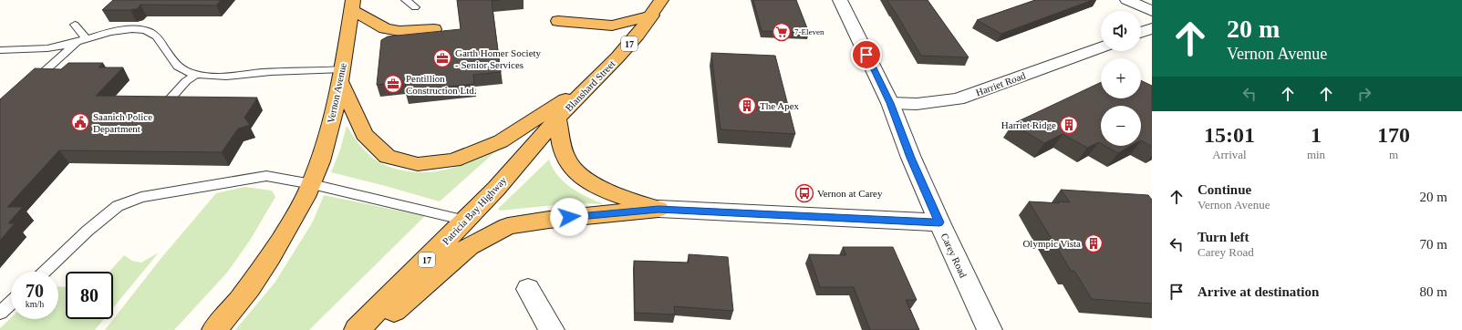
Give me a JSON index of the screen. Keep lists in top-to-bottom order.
{
  "streets": {
    "highway": [
      "17",
      "Blanshard Street",
      "Vernon Avenue",
      "Patricia Bay Highway"
    ],
    "street": ["Harriet Road", "Carey Road"]
  },
  "crossings": [
    ["Harriet Road", "Carey Road"],
    ["Blanshard Street", "Patricia Bay Highway"]
  ],
  "places": {
    "supermarket": ["7-Eleven"],
    "office": ["Garth Homer Society - Senior Services", "Pentillion Construction Ltd."],
    "building": ["The Apex", "Harriet Ridge", "Olympic Vista"],
    "public building": ["Saanich Police Department"],
    "bus stop": ["Vernon at Carey"]
  },
  "page": {
    "turn": ["20 m", "Vernon Avenue"],
    "map_buttons": ["+", "−"],
    "eta": [
      "15:01",
      "Arrival",
      "1",
      "min",
      "170",
      "m"
    ],
    "list": [
      {
        "name": "Continue",
        "note": "Vernon Avenue",
        "value": "20 m"
      },
      {
        "name": "Turn left",
        "note": "Carey Road",
        "value": "70 m"
      },
      {
        "name": "Arrive at destination",
        "value": "80 m"
      }
    ],
    "speed": "70 km/h",
    "limit": "80"
  }
}
